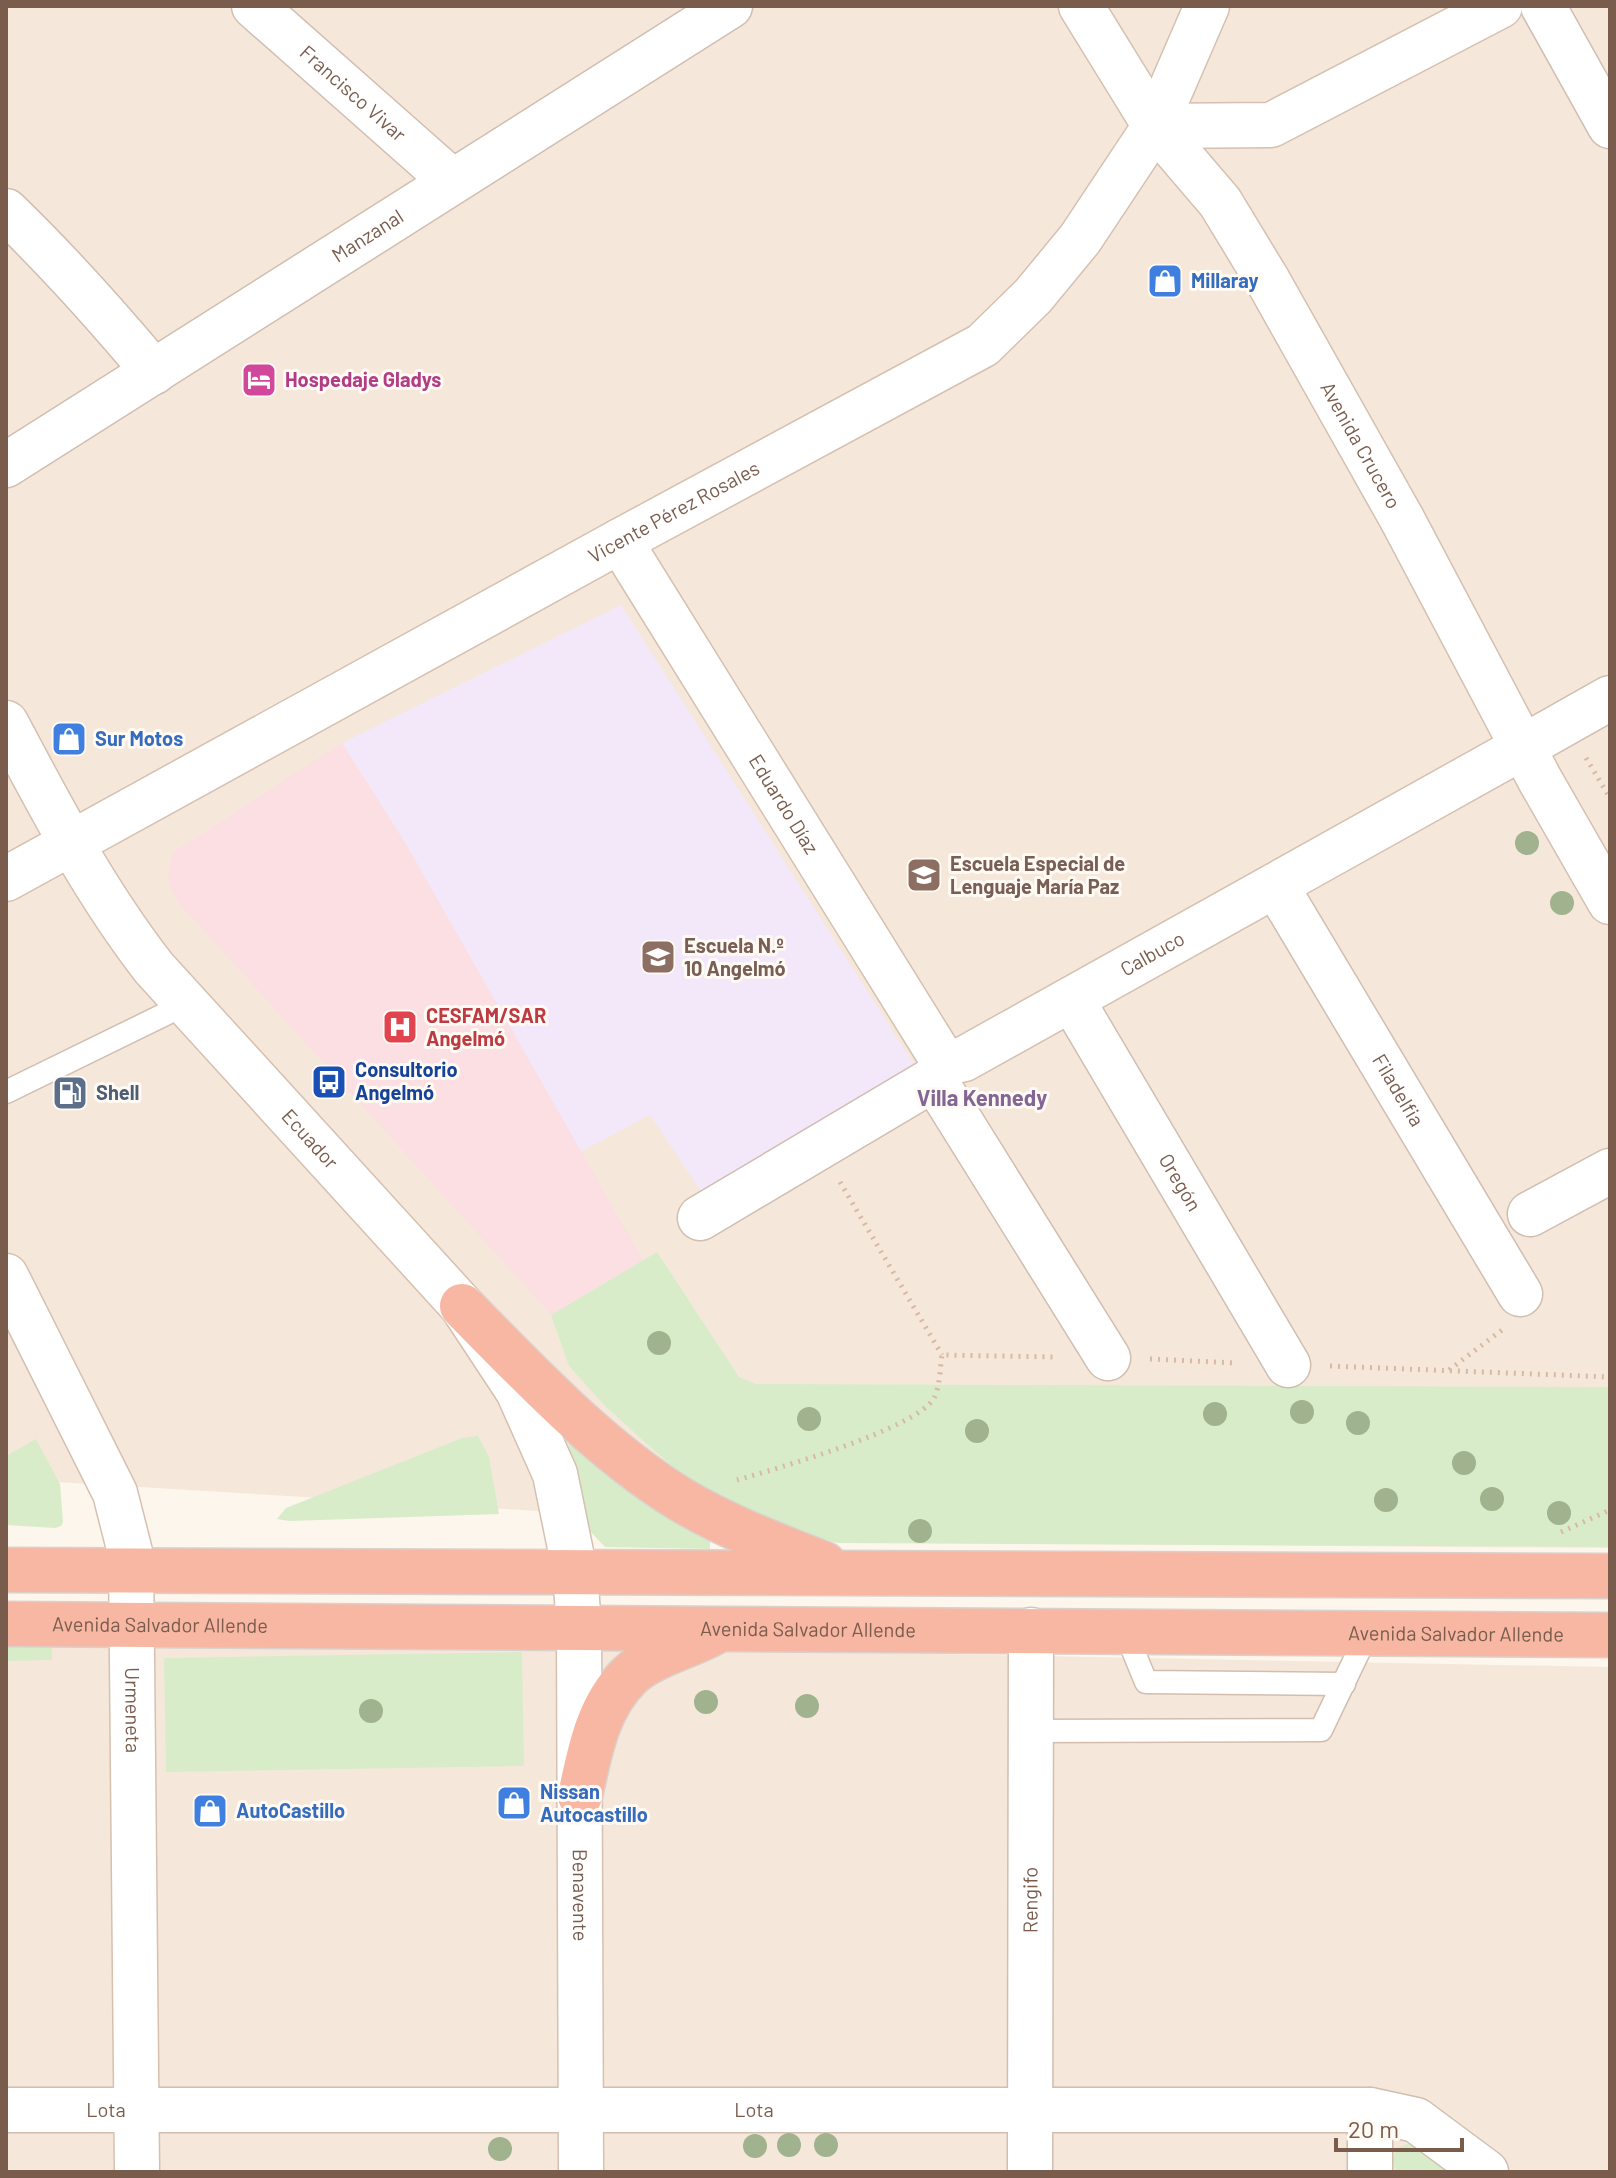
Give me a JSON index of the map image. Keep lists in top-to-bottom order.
{
  "streets": {
    "highway": ["Avenida Salvador Allende"],
    "street": [
      "Francisco Vivar",
      "Manzanal",
      "Avenida Crucero",
      "Vicente Pérez Rosales",
      "Eduardo Díaz",
      "Calbuco",
      "Filadelfia",
      "Ecuador",
      "Oregón",
      "Urmeneta",
      "Benavente",
      "Rengifo",
      "Lota"
    ]
  },
  "crossings": [
    ["Francisco Vivar", "Manzanal"],
    ["Avenida Crucero", "Vicente Pérez Rosales"],
    ["Avenida Crucero", "Calbuco"],
    ["Vicente Pérez Rosales", "Eduardo Díaz"],
    ["Vicente Pérez Rosales", "Ecuador"],
    ["Eduardo Díaz", "Calbuco"],
    ["Calbuco", "Filadelfia"],
    ["Calbuco", "Oregón"],
    ["Ecuador", "Benavente"],
    ["Avenida Salvador Allende", "Urmeneta"],
    ["Avenida Salvador Allende", "Benavente"],
    ["Avenida Salvador Allende", "Rengifo"],
    ["Urmeneta", "Lota"],
    ["Benavente", "Lota"],
    ["Rengifo", "Lota"]
  ],
  "districts": ["Villa Kennedy"],
  "places": {
    "shop": [
      "Millaray",
      "Sur Motos",
      "Nissan Autocastillo",
      "AutoCastillo"
    ],
    "hotel": ["Hospedaje Gladys"],
    "school or university": ["Escuela Especial de Lenguaje María Paz", "Escuela N.º 10 Angelmó"],
    "hospital": ["CESFAM/SAR Angelmó"],
    "bus stop": ["Consultorio Angelmó"],
    "fuel station": ["Shell"]
  },
  "scale_bar": "20 m"
}
